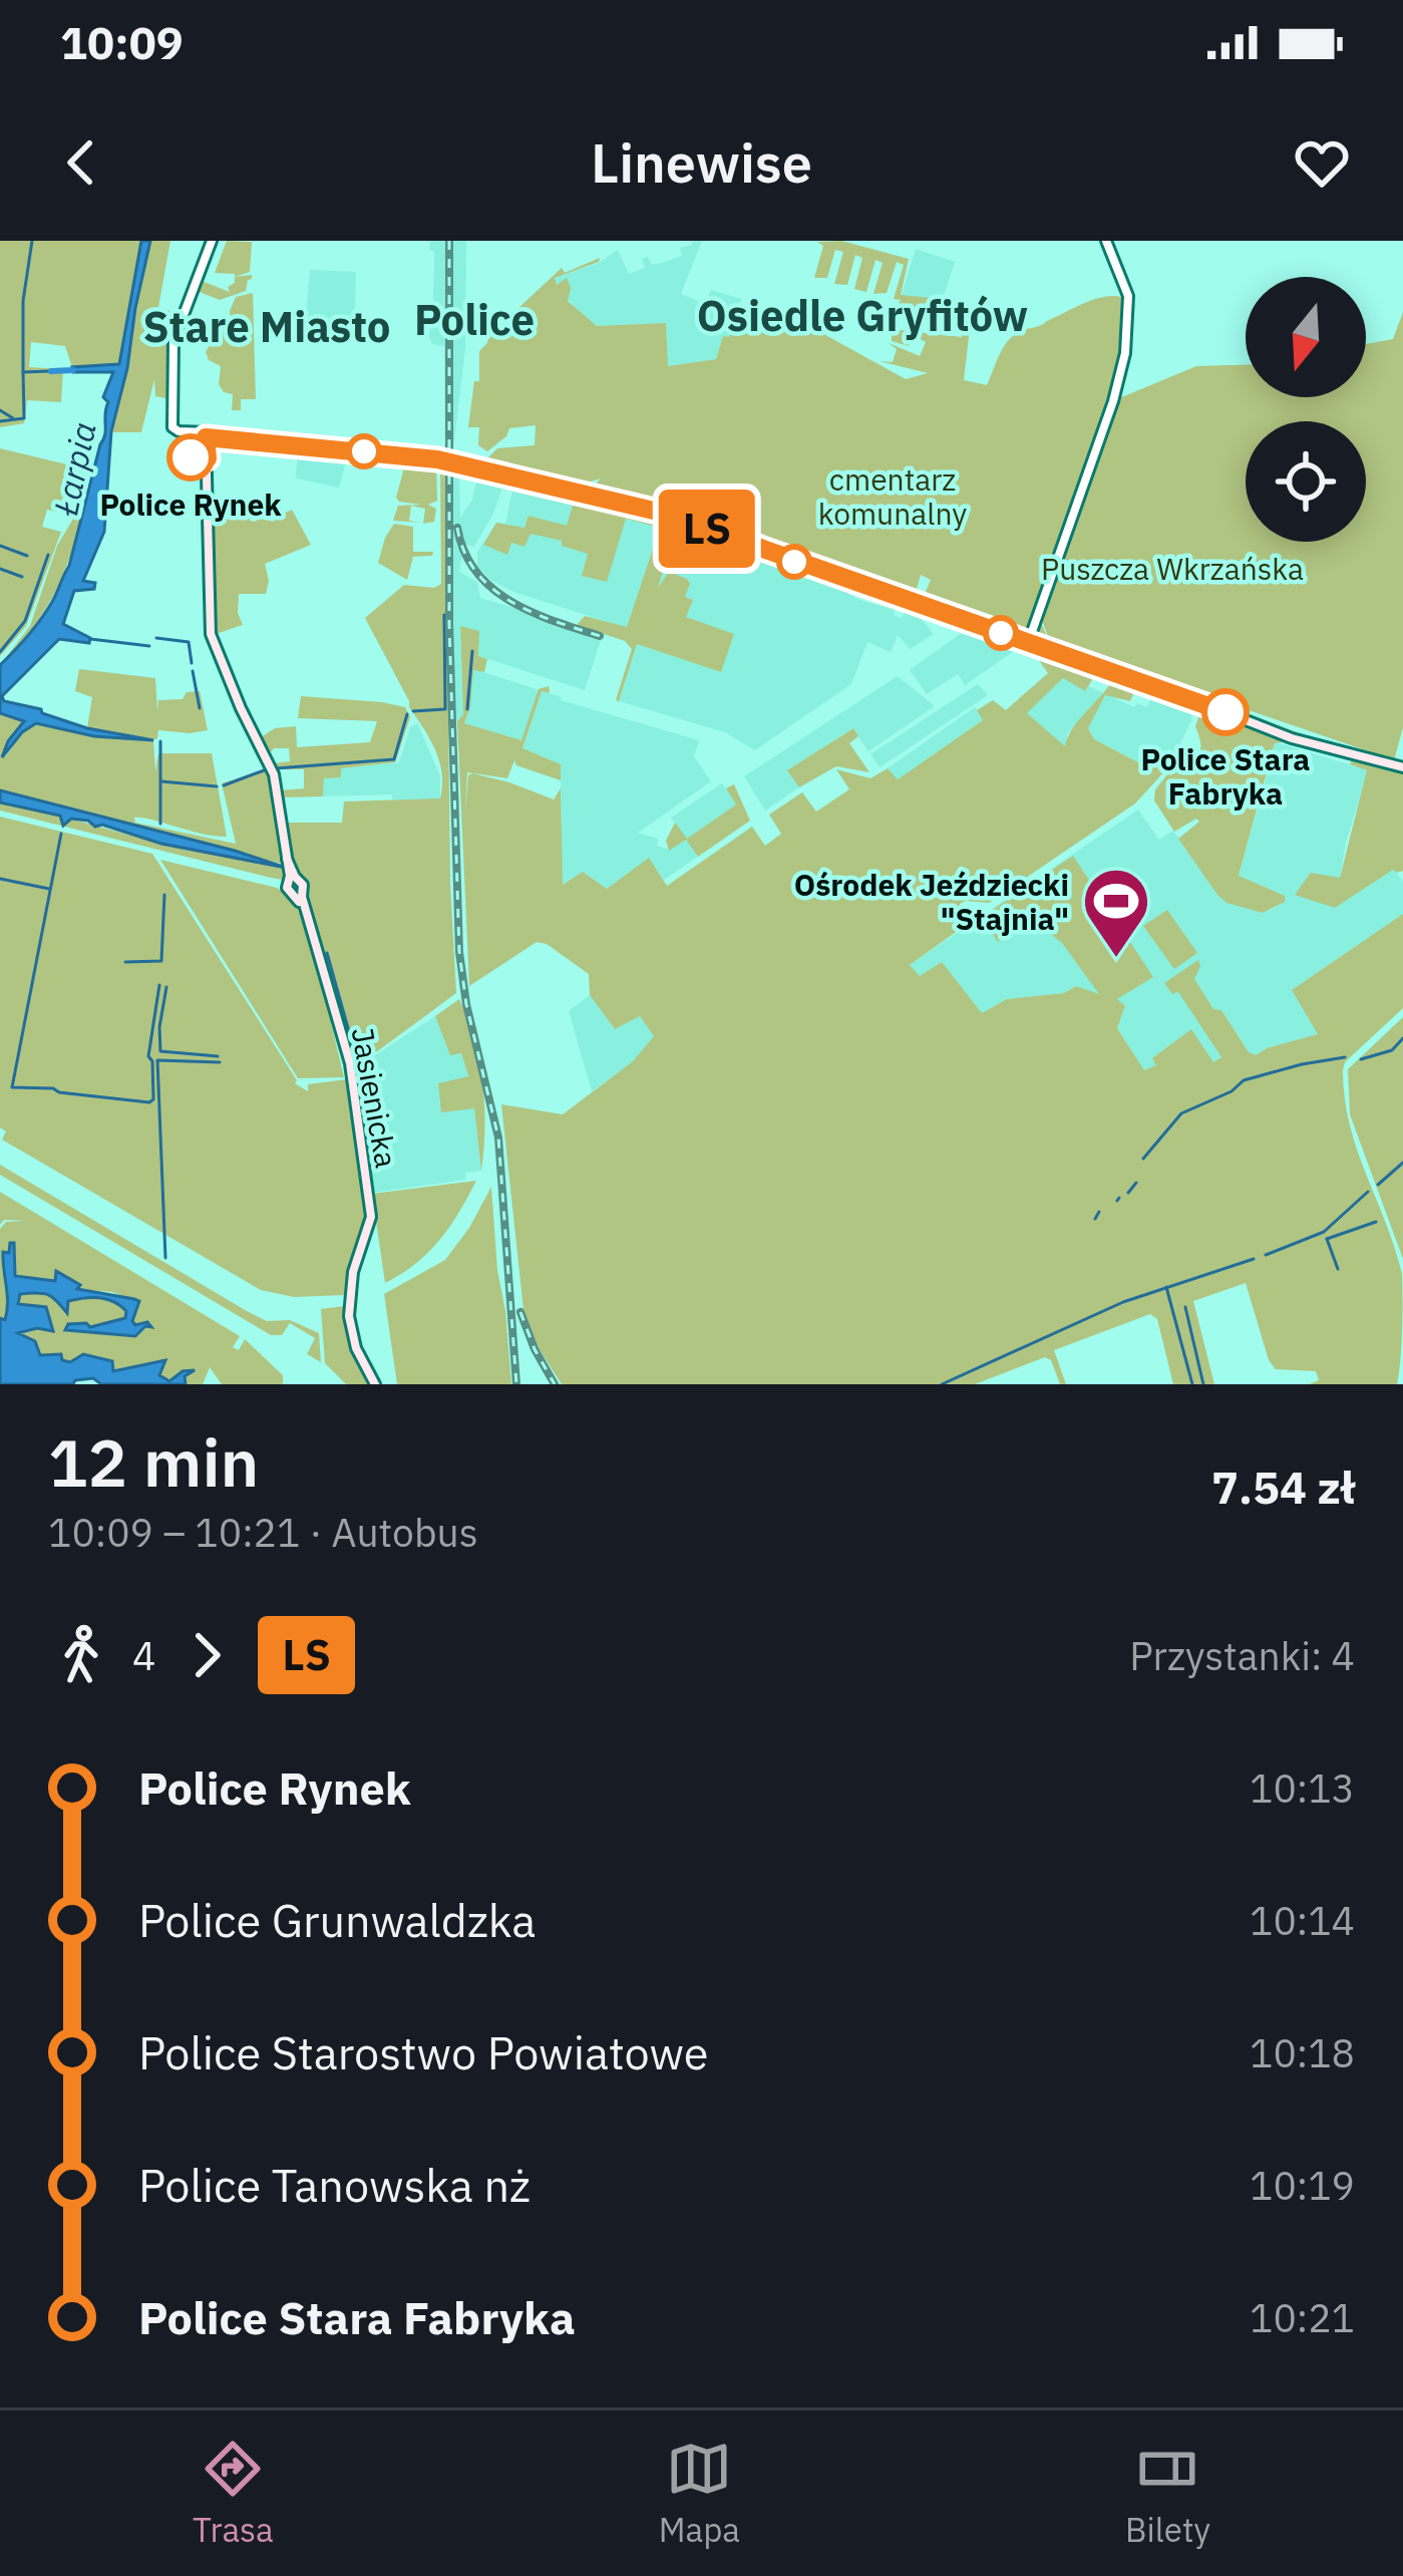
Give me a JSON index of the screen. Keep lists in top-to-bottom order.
{
  "streets": {
    "main road": ["Jasienicka"]
  },
  "districts": ["Osiedle Gryfitów", "Police", "Stare Miasto"],
  "water": ["Łarpia"],
  "parks": ["cmentarz komunalny", "Puszcza Wkrzańska"],
  "places": {
    "other": ["Police Rynek", "Police Stara Fabryka"],
    "sports": ["Ośrodek Jeździecki \"Stajnia\""]
  },
  "lines": ["bus line LS"],
  "north": "bottom",
  "page": {
    "status": "10:09",
    "header": "Linewise",
    "on_map": "LS",
    "heading": ["12 min", "10:09 – 10:21 · Autobus", "7.54 zł"],
    "legs": ["4", "LS", "Przystanki: 4"],
    "list": [
      {
        "name": "Police Rynek",
        "value": "10:13"
      },
      {
        "name": "Police Grunwaldzka",
        "value": "10:14"
      },
      {
        "name": "Police Starostwo Powiatowe",
        "value": "10:18"
      },
      {
        "name": "Police Tanowska nż",
        "value": "10:19"
      },
      {
        "name": "Police Stara Fabryka",
        "value": "10:21"
      }
    ],
    "tabs": ["Trasa", "Mapa", "Bilety"]
  }
}
